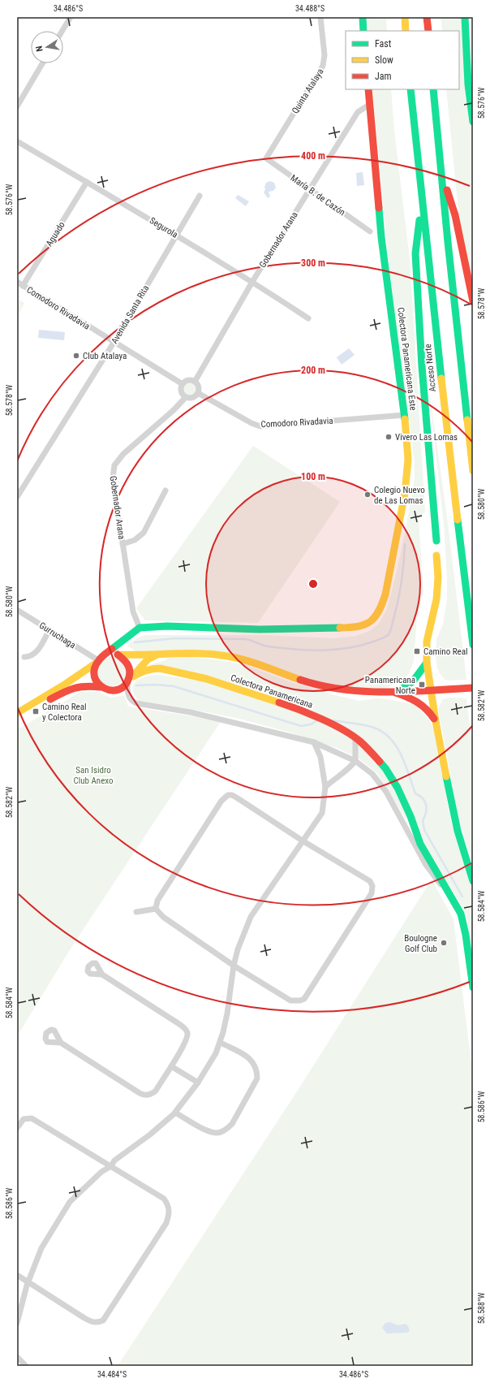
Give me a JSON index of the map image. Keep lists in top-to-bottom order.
{
  "streets": {
    "main road": ["Colectora Panamericana Este", "Acceso Norte", "Colectora Panamericana"],
    "street": [
      "Quinta Atalaya",
      "María B. de Cazón",
      "Segurola",
      "Aguado",
      "Gobernador Arana",
      "Comodoro Rivadavia",
      "Avenida Santa Rita",
      "Gurruchaga"
    ]
  },
  "crossings": [
    ["Quinta Atalaya", "María B. de Cazón"],
    ["María B. de Cazón", "Gobernador Arana"],
    ["Segurola", "Aguado"],
    ["Segurola", "Gobernador Arana"],
    ["Segurola", "Avenida Santa Rita"],
    ["Aguado", "Comodoro Rivadavia"],
    ["Gobernador Arana", "Comodoro Rivadavia"],
    ["Gobernador Arana", "Colectora Panamericana Este"],
    ["Comodoro Rivadavia", "Avenida Santa Rita"],
    ["Comodoro Rivadavia", "Colectora Panamericana Este"],
    ["Gurruchaga", "Colectora Panamericana"]
  ],
  "parks": ["San Isidro Club Anexo"],
  "places": {
    "other": [
      "Club Atalaya",
      "Vivero Las Lomas",
      "Colegio Nuevo de Las Lomas",
      "Boulogne Golf Club"
    ],
    "transit": ["Camino Real", "Panamericana Norte", "Camino Real y Colectora"]
  },
  "legend": ["Fast", "Slow", "Jam"],
  "north": "left",
  "coordinates": [
    "34.486°S",
    "34.488°S",
    "58.576°W",
    "58.578°W",
    "58.580°W",
    "58.582°W",
    "58.584°W",
    "58.586°W",
    "58.588°W",
    "34.484°S"
  ],
  "rings": [
    "400 m",
    "300 m",
    "200 m",
    "100 m"
  ]
}
